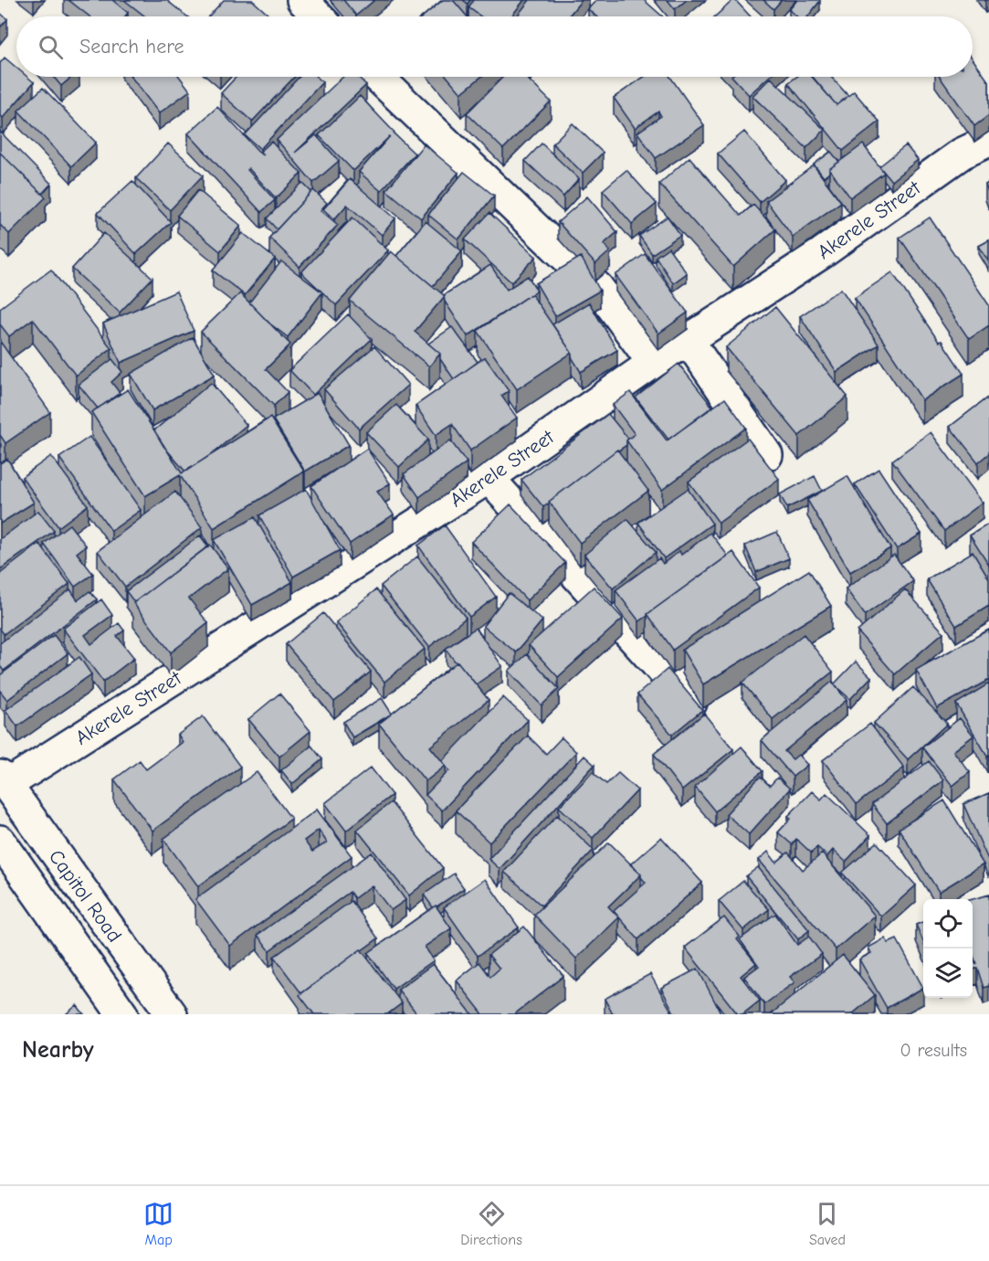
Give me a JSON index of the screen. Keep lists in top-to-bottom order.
{
  "streets": {
    "street": ["Akerele Street", "Capitol Road"]
  },
  "crossings": [
    ["Akerele Street", "Capitol Road"]
  ],
  "page": {
    "search": "Search here",
    "heading": ["Nearby", "0 results"],
    "nav": ["Map", "Directions", "Saved"]
  }
}
